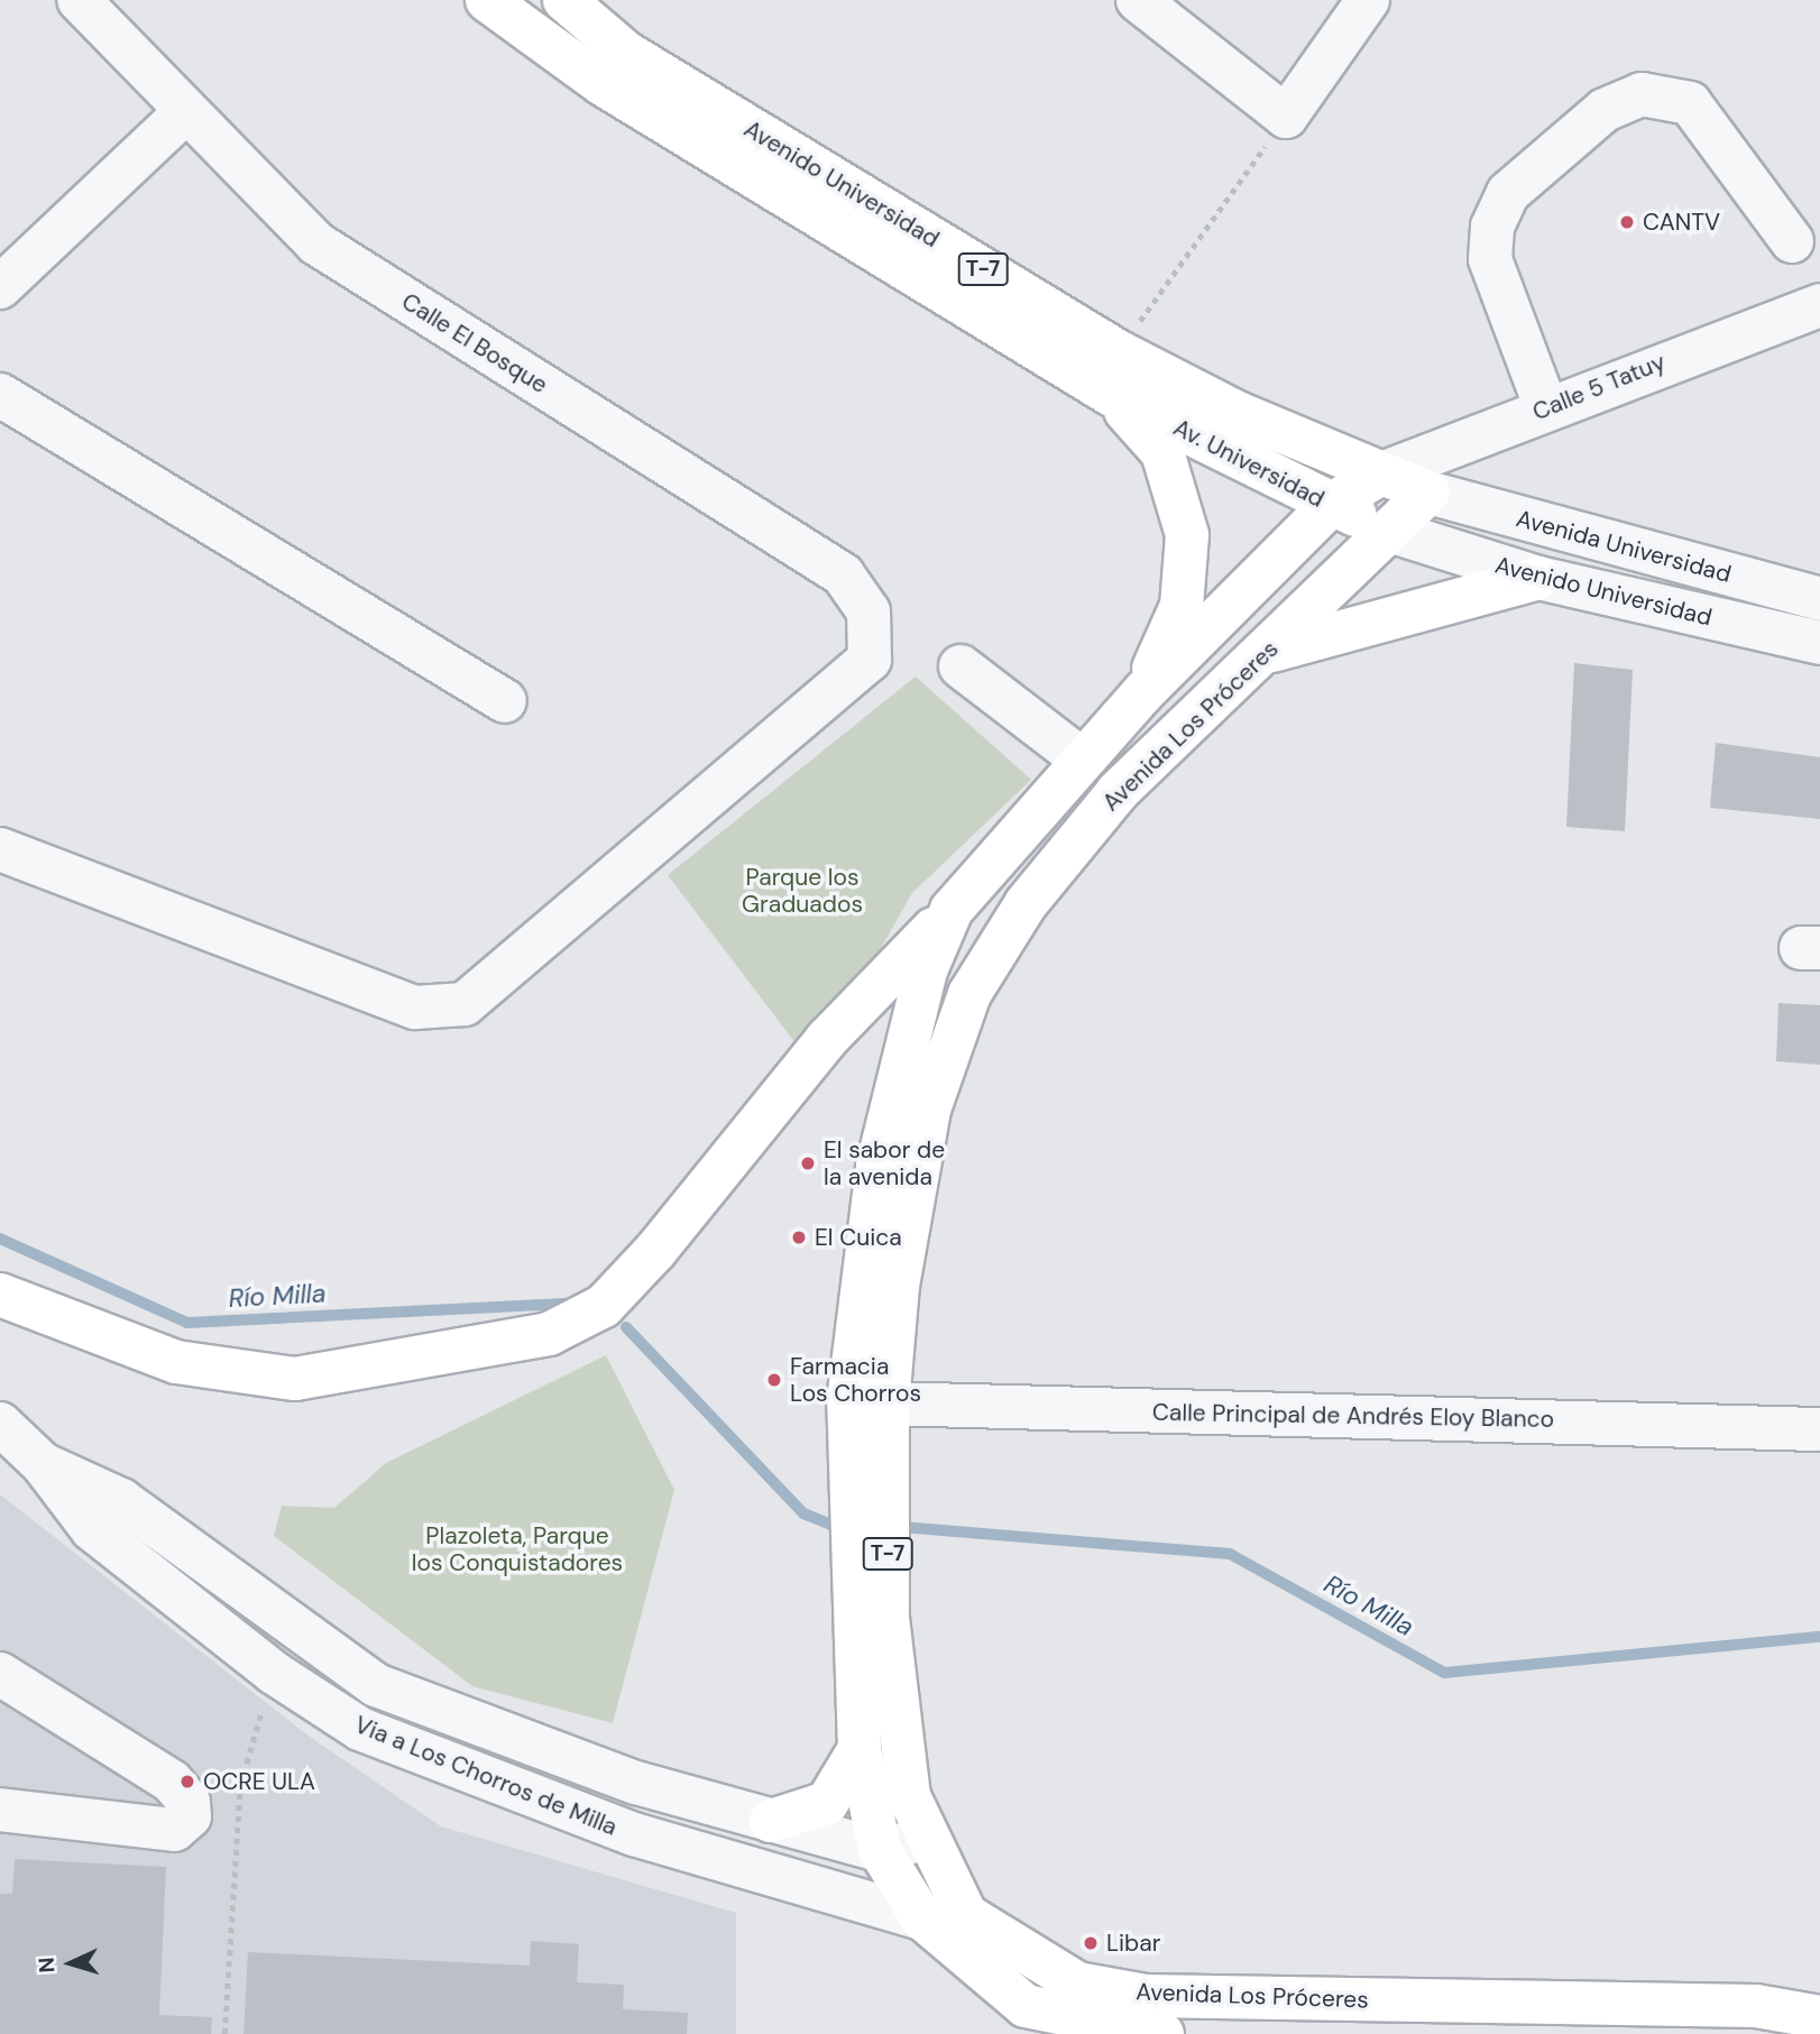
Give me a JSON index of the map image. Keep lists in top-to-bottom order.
{
  "streets": {
    "highway": [
      "Avenido Universidad",
      "T-7",
      "Av. Universidad",
      "Avenida Los Próceres"
    ],
    "street": [
      "Calle El Bosque",
      "Calle 5 Tatuy",
      "Avenida Universidad",
      "Calle Principal de Andrés Eloy Blanco",
      "Via a Los Chorros de Milla"
    ]
  },
  "crossings": [
    ["Avenido Universidad", "Calle 5 Tatuy"],
    ["Avenido Universidad", "Av. Universidad"],
    ["Avenido Universidad", "Avenida Universidad"],
    ["Avenido Universidad", "Avenida Los Próceres"],
    ["Calle 5 Tatuy", "Avenida Los Próceres"],
    ["Av. Universidad", "Avenida Los Próceres"],
    ["Avenida Universidad", "Avenida Los Próceres"],
    ["Avenida Los Próceres", "Calle Principal de Andrés Eloy Blanco"],
    ["Avenida Los Próceres", "Via a Los Chorros de Milla"]
  ],
  "water": ["Río Milla"],
  "parks": ["Parque los Graduados", "Plazoleta, Parque los Conquistadores"],
  "places": [
    "CANTV",
    "El sabor de la avenida",
    "El Cuica",
    "Farmacia Los Chorros",
    "OCRE ULA",
    "Libar"
  ],
  "north": "left"
}
